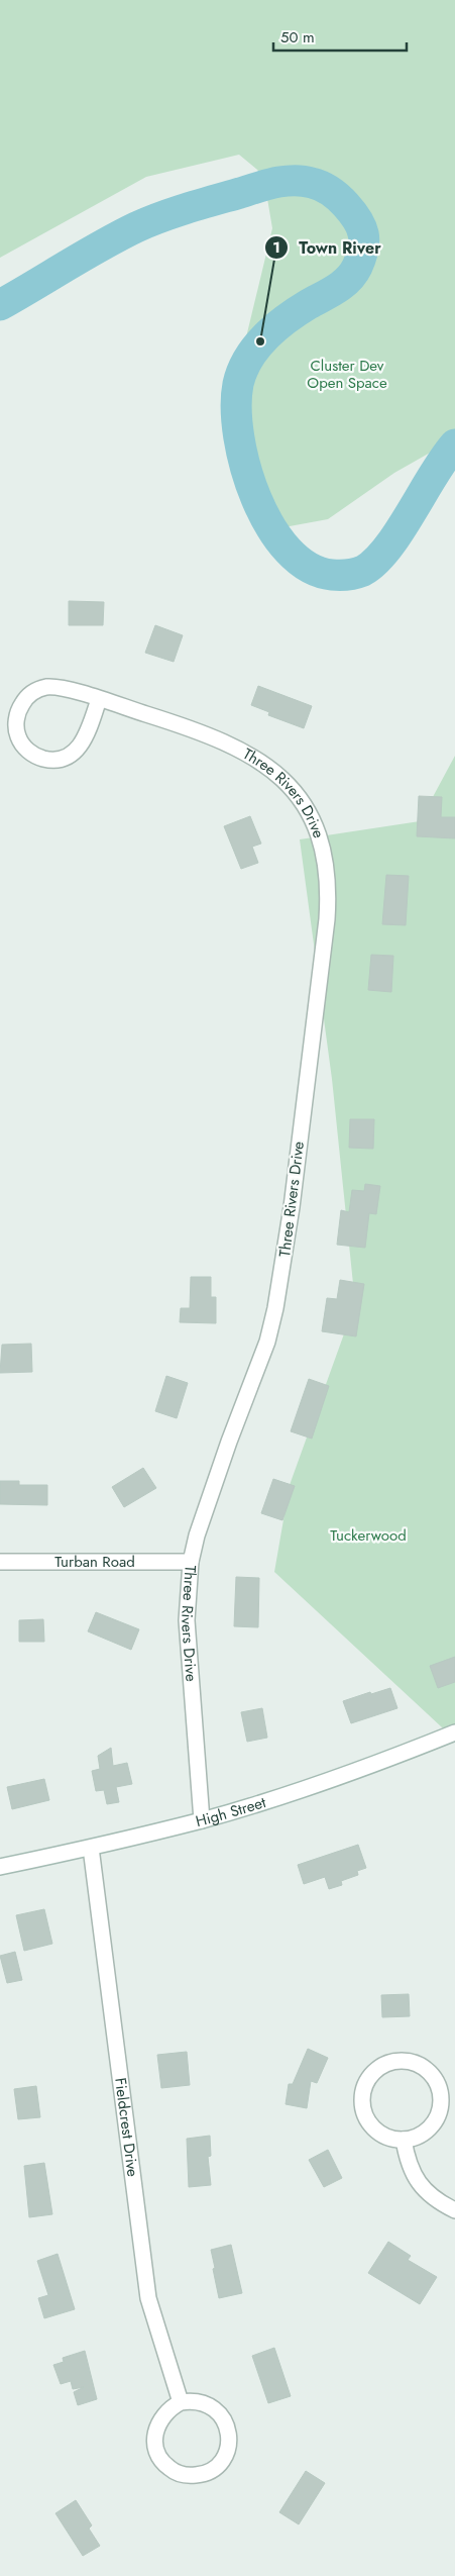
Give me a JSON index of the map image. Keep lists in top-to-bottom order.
{
  "streets": {
    "street": [
      "Three Rivers Drive",
      "Turban Road",
      "High Street",
      "Fieldcrest Drive"
    ]
  },
  "crossings": [
    ["Three Rivers Drive", "Turban Road"],
    ["Three Rivers Drive", "High Street"],
    ["High Street", "Fieldcrest Drive"]
  ],
  "parks": ["Cluster Dev Open Space", "Tuckerwood"],
  "places": ["Town River"],
  "scale_bar": "50 m"
}
